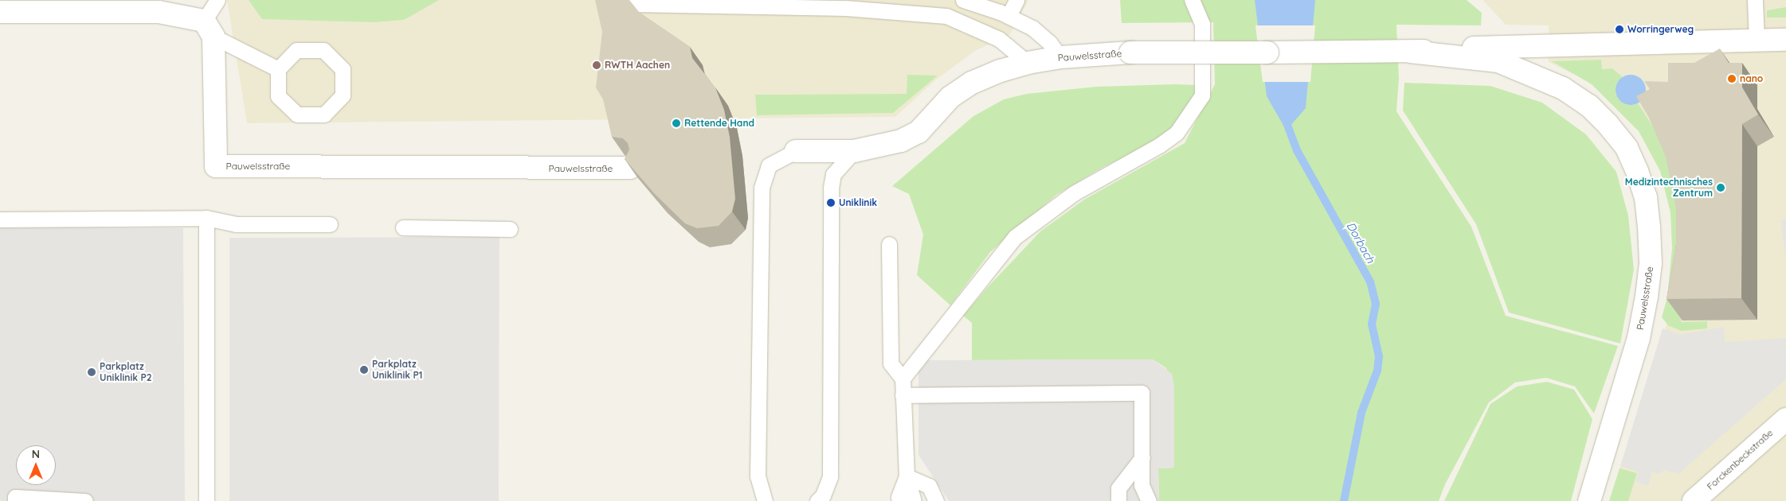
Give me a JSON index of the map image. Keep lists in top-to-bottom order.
{
  "streets": {
    "street": ["Pauwelsstraße", "Forckenbeckstraße"]
  },
  "water": ["Dorbach"],
  "places": [
    "Worringerweg",
    "RWTH Aachen",
    "nano",
    "Rettende Hand",
    "Medizintechnisches Zentrum",
    "Uniklinik",
    "Parkplatz Uniklinik P1",
    "Parkplatz Uniklinik P2"
  ],
  "north": "top"
}
